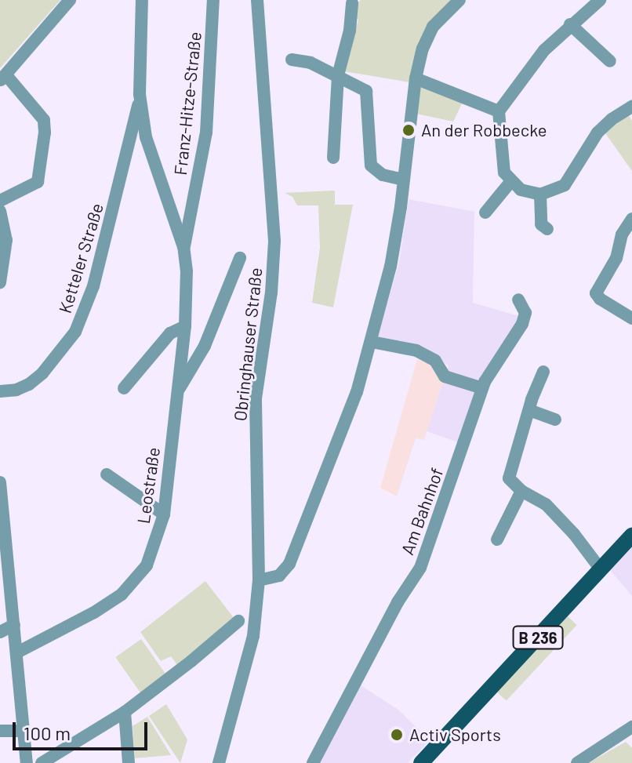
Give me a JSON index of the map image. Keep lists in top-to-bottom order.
{
  "streets": {
    "main road": ["B 236"],
    "street": [
      "Franz-Hitze-Straße",
      "Ketteler Straße",
      "Obringhauser Straße",
      "Leostraße",
      "Am Bahnhof"
    ]
  },
  "crossings": [
    ["Franz-Hitze-Straße", "Leostraße"],
    ["Ketteler Straße", "Leostraße"]
  ],
  "places": ["An der Robbecke", "Activ Sports"],
  "scale_bar": "100 m"
}
